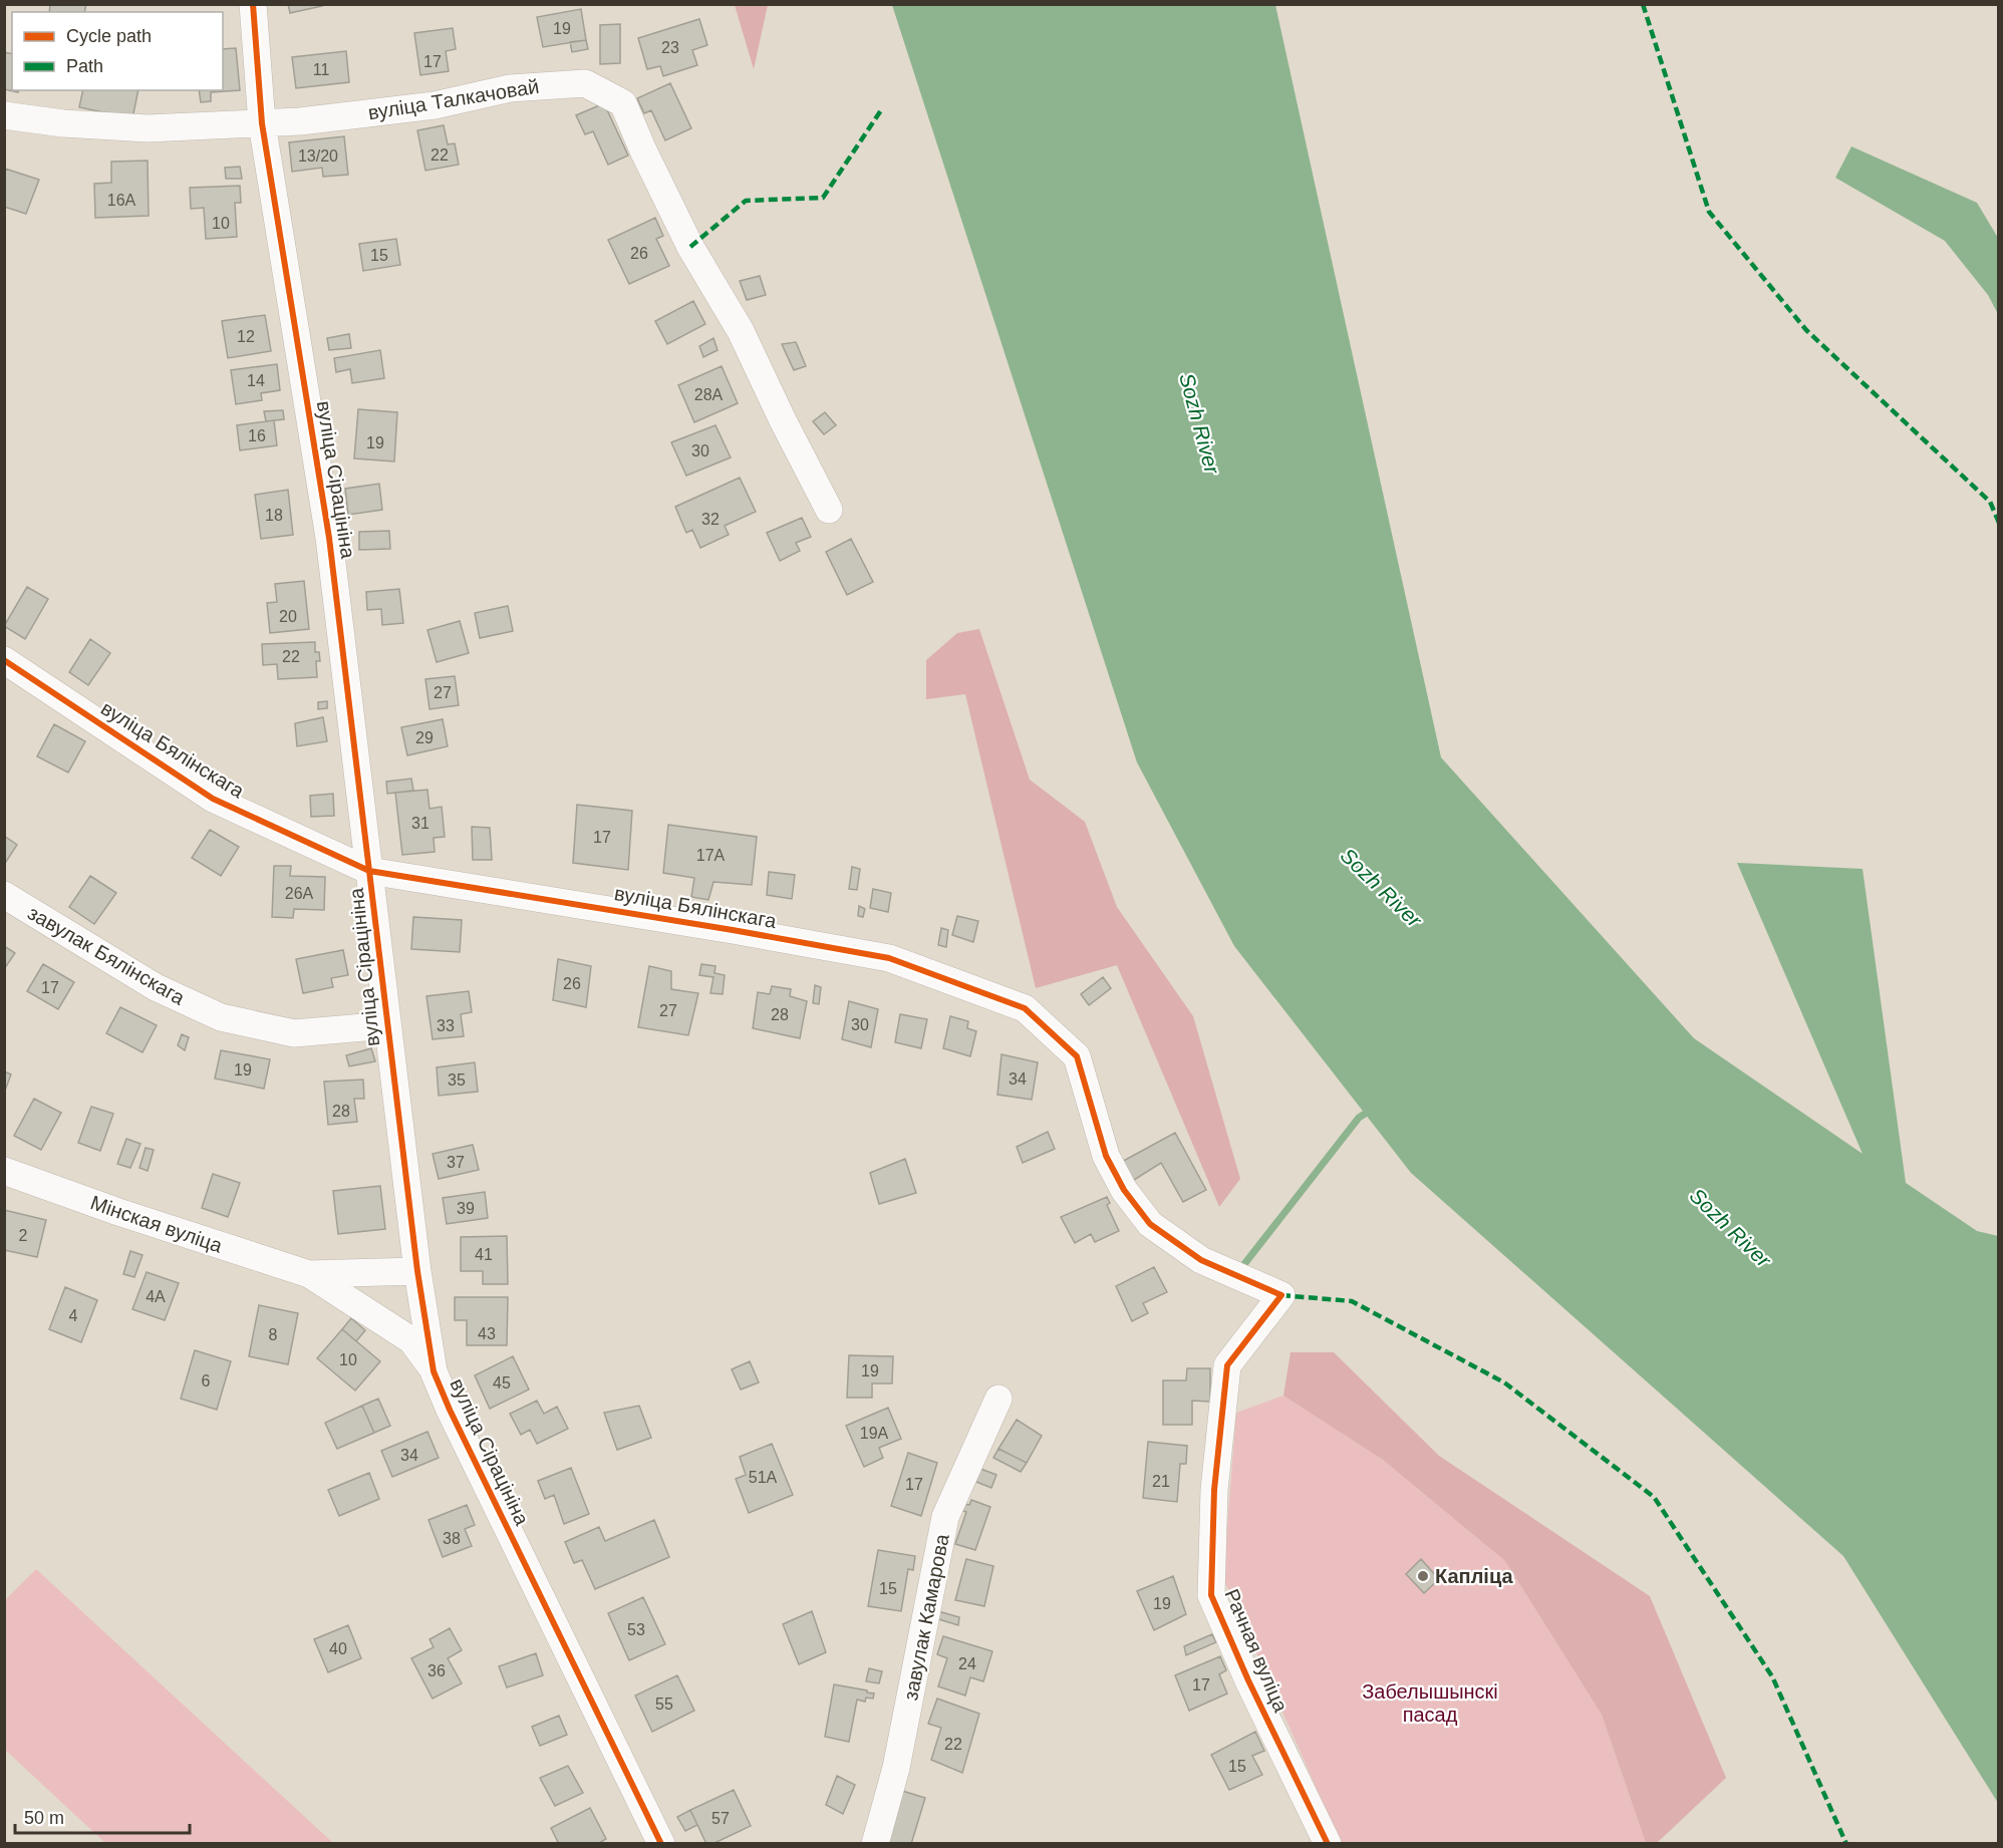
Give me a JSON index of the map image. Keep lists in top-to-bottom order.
{
  "streets": {
    "street": [
      "вуліца Талкачовай",
      "вуліца Сірацініна",
      "вуліца Бялінскага",
      "завулак Бялінскага",
      "Мінская вуліца",
      "завулак Камарова",
      "Рачная вуліца"
    ]
  },
  "crossings": [
    ["вуліца Талкачовай", "вуліца Сірацініна"],
    ["вуліца Сірацініна", "вуліца Бялінскага"],
    ["вуліца Сірацініна", "завулак Бялінскага"],
    ["вуліца Сірацініна", "Мінская вуліца"],
    ["вуліца Бялінскага", "Рачная вуліца"]
  ],
  "water": ["Sozh River"],
  "parks": ["Забелышынскі пасад"],
  "places": ["Капліца"],
  "house_numbers": [
    "19",
    "23",
    "17",
    "11",
    "22",
    "13/20",
    "16А",
    "10",
    "26",
    "15",
    "12",
    "14",
    "28А",
    "16",
    "19",
    "30",
    "18",
    "32",
    "20",
    "22",
    "27",
    "29",
    "31",
    "17",
    "17А",
    "26А",
    "26",
    "17",
    "27",
    "28",
    "30",
    "33",
    "19",
    "34",
    "35",
    "28",
    "37",
    "39",
    "2",
    "41",
    "4А",
    "4",
    "43",
    "8",
    "10",
    "19",
    "6",
    "45",
    "19А",
    "34",
    "51А",
    "21",
    "17",
    "38",
    "15",
    "19",
    "53",
    "40",
    "24",
    "36",
    "17",
    "55",
    "22",
    "15",
    "57"
  ],
  "legend": ["Cycle path", "Path"],
  "scale_bar": "50 m"
}
